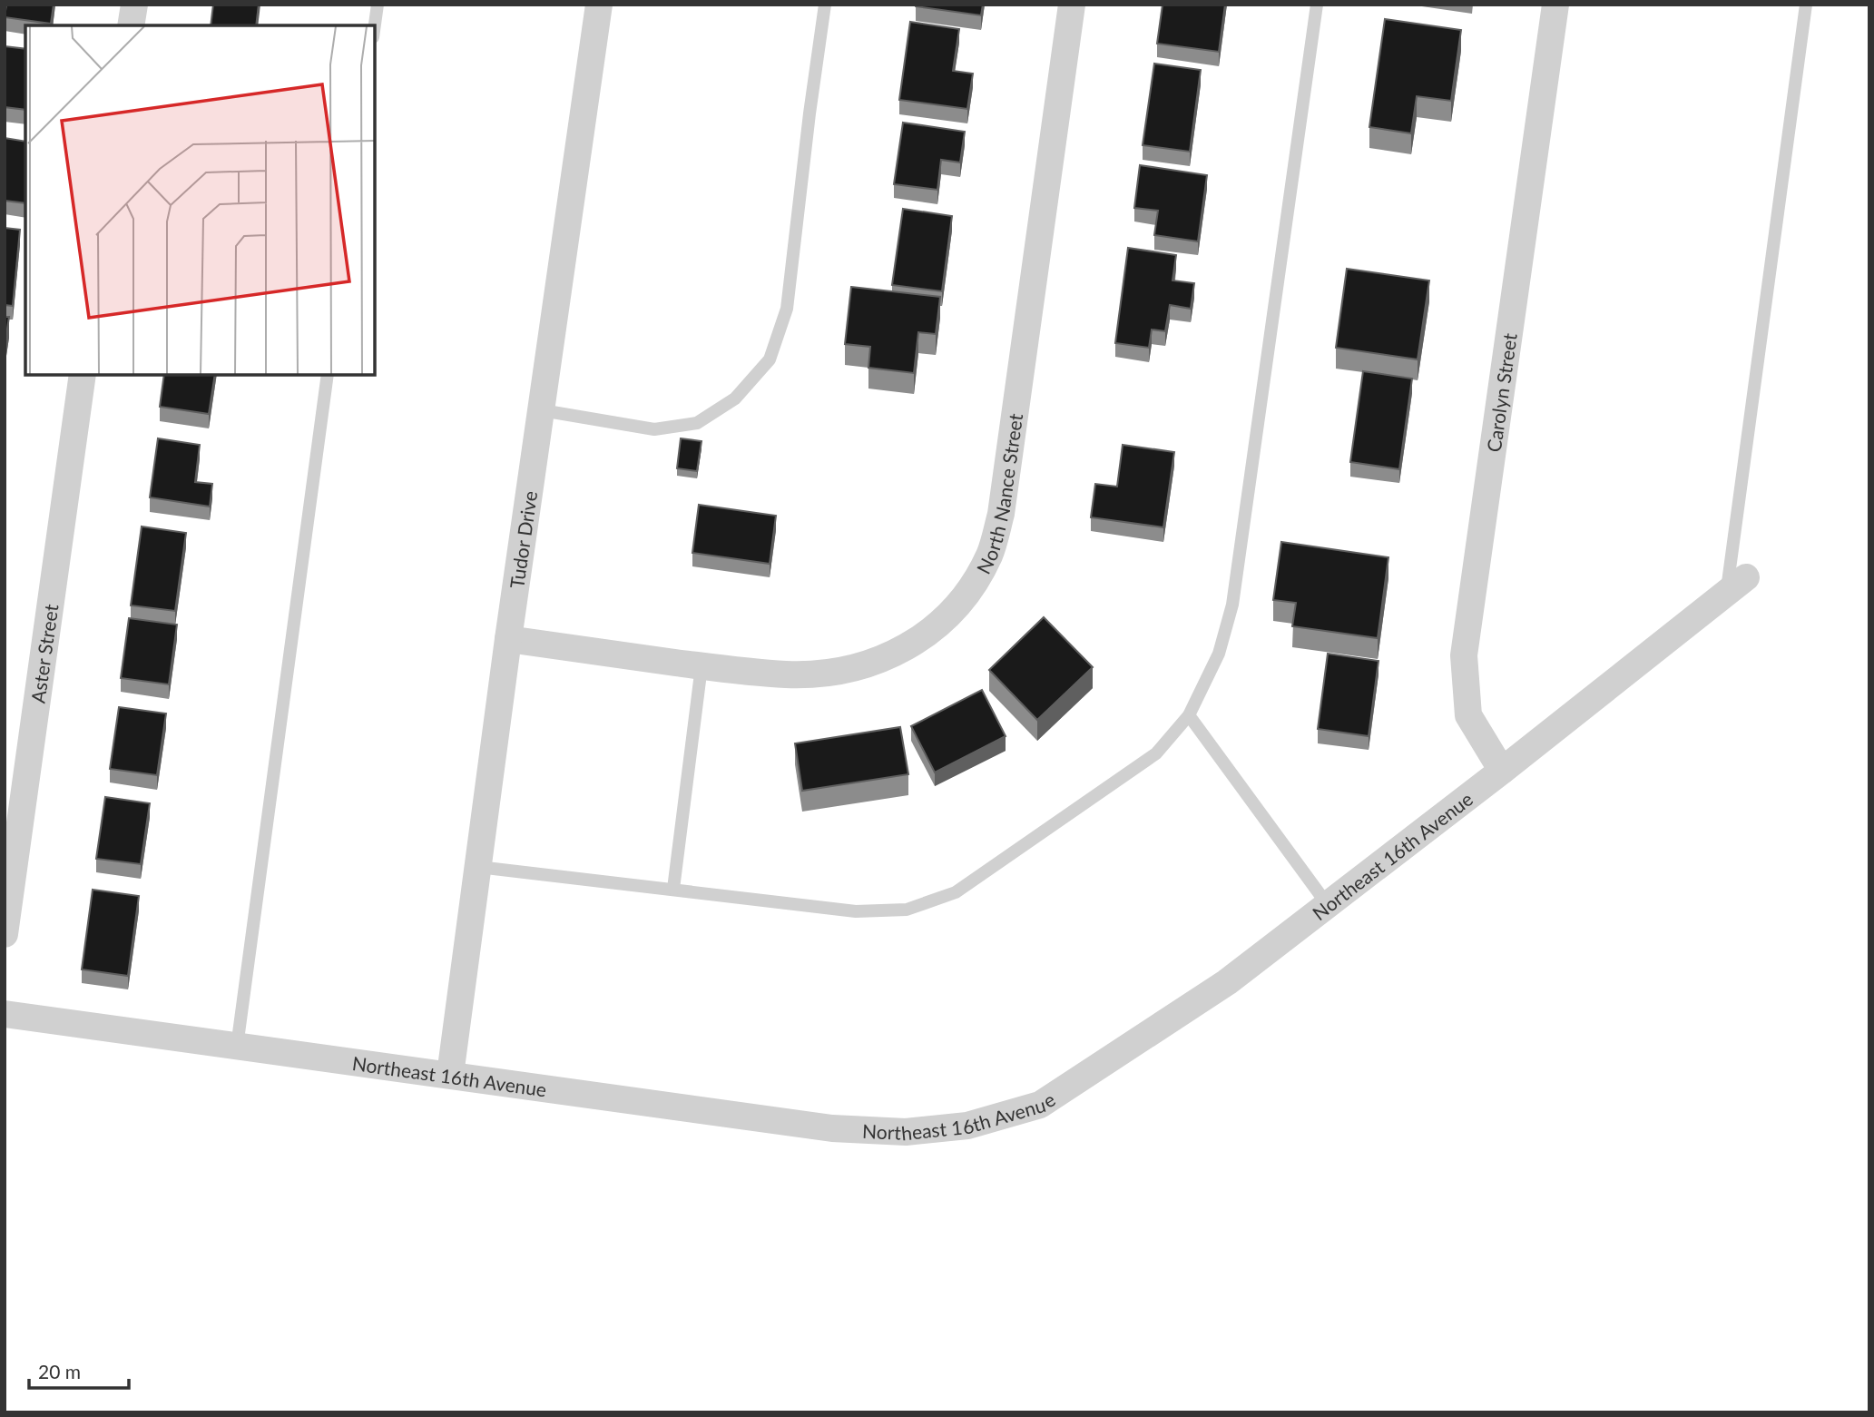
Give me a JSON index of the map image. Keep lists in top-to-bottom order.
{
  "streets": {
    "street": [
      "Carolyn Street",
      "North Nance Street",
      "Tudor Drive",
      "Aster Street",
      "Northeast 16th Avenue"
    ]
  },
  "crossings": [
    ["Carolyn Street", "Northeast 16th Avenue"],
    ["North Nance Street", "Tudor Drive"],
    ["Tudor Drive", "Northeast 16th Avenue"]
  ],
  "scale_bar": "20 m"
}
